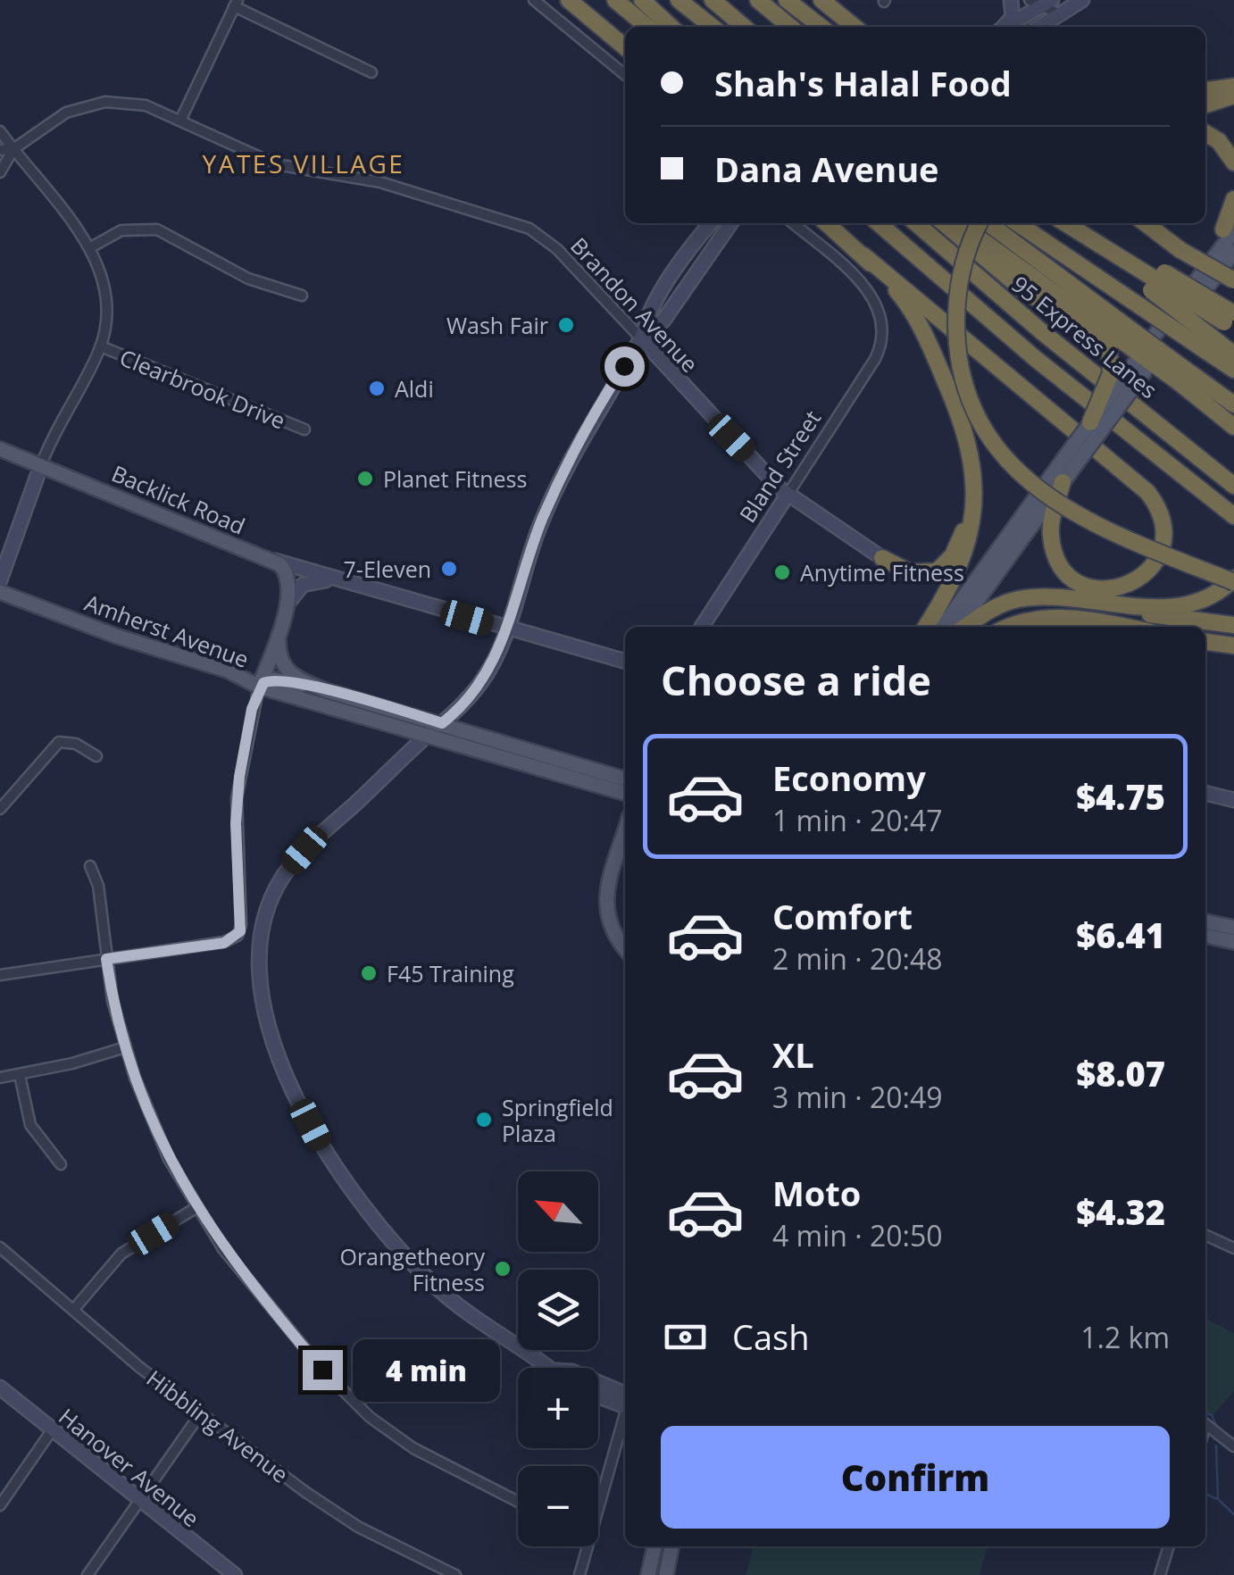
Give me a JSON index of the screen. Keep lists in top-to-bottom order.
{
  "streets": {
    "highway": ["95 Express Lanes"],
    "main road": ["Backlick Road", "Amherst Avenue"],
    "street": [
      "Brandon Avenue",
      "Clearbrook Drive",
      "Bland Street",
      "Hibbling Avenue",
      "Hanover Avenue"
    ]
  },
  "crossings": [
    ["Brandon Avenue", "Bland Street"]
  ],
  "districts": ["YATES VILLAGE"],
  "places": [
    "Wash Fair",
    "Aldi",
    "Planet Fitness",
    "7-Eleven",
    "Anytime Fitness",
    "F45 Training",
    "Springfield Plaza",
    "Orangetheory Fitness"
  ],
  "north": "top left",
  "page": {
    "banner": ["Shah's Halal Food", "Dana Avenue"],
    "heading": "Choose a ride",
    "list": [
      {
        "name": "Economy",
        "note": "1 min · 20:47",
        "value": "$4.75"
      },
      {
        "name": "Comfort",
        "note": "2 min · 20:48",
        "value": "$6.41"
      },
      {
        "name": "XL",
        "note": "3 min · 20:49",
        "value": "$8.07"
      },
      {
        "name": "Moto",
        "note": "4 min · 20:50",
        "value": "$4.32"
      }
    ],
    "map_buttons": ["+", "−"],
    "pay": ["Cash", "1.2 km"],
    "bubble": "4 min",
    "buttons": "Confirm"
  }
}
